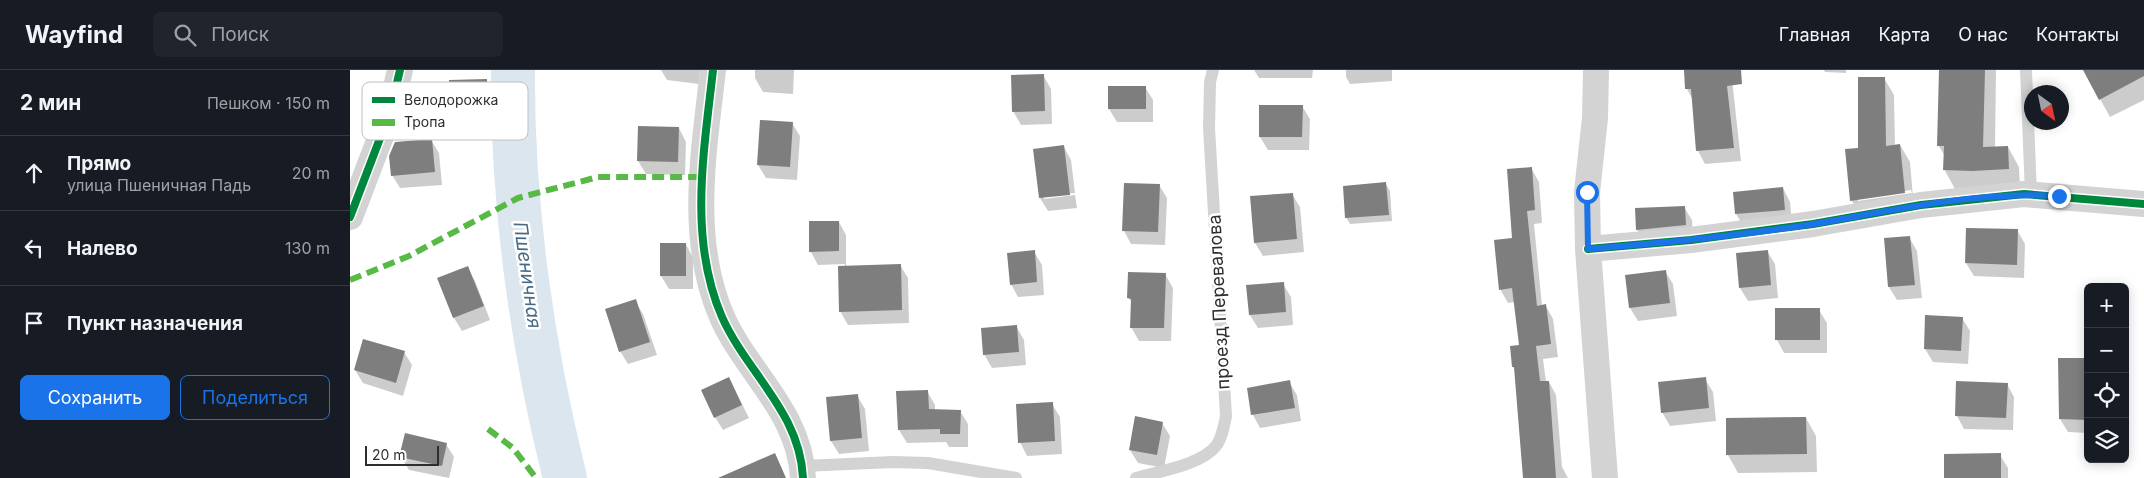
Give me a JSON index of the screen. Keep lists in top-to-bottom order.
{
  "streets": {
    "lane": ["проезд Перевалова"]
  },
  "water": ["Пшеничная"],
  "legend": ["Велодорожка", "Тропа"],
  "scale_bar": "20 m",
  "north": "bottom right",
  "page": {
    "header": "Wayfind",
    "search": "Поиск",
    "nav": [
      "Главная",
      "Карта",
      "О нас",
      "Контакты"
    ],
    "heading": ["2 мин", "Пешком · 150 m"],
    "list": [
      ["Прямо", "улица Пшеничная Падь", "20 m"],
      ["Налево", "130 m"],
      "Пункт назначения"
    ],
    "map_buttons": ["+", "−"],
    "buttons": ["Сохранить", "Поделиться"],
    "scale": "20 m"
  }
}
